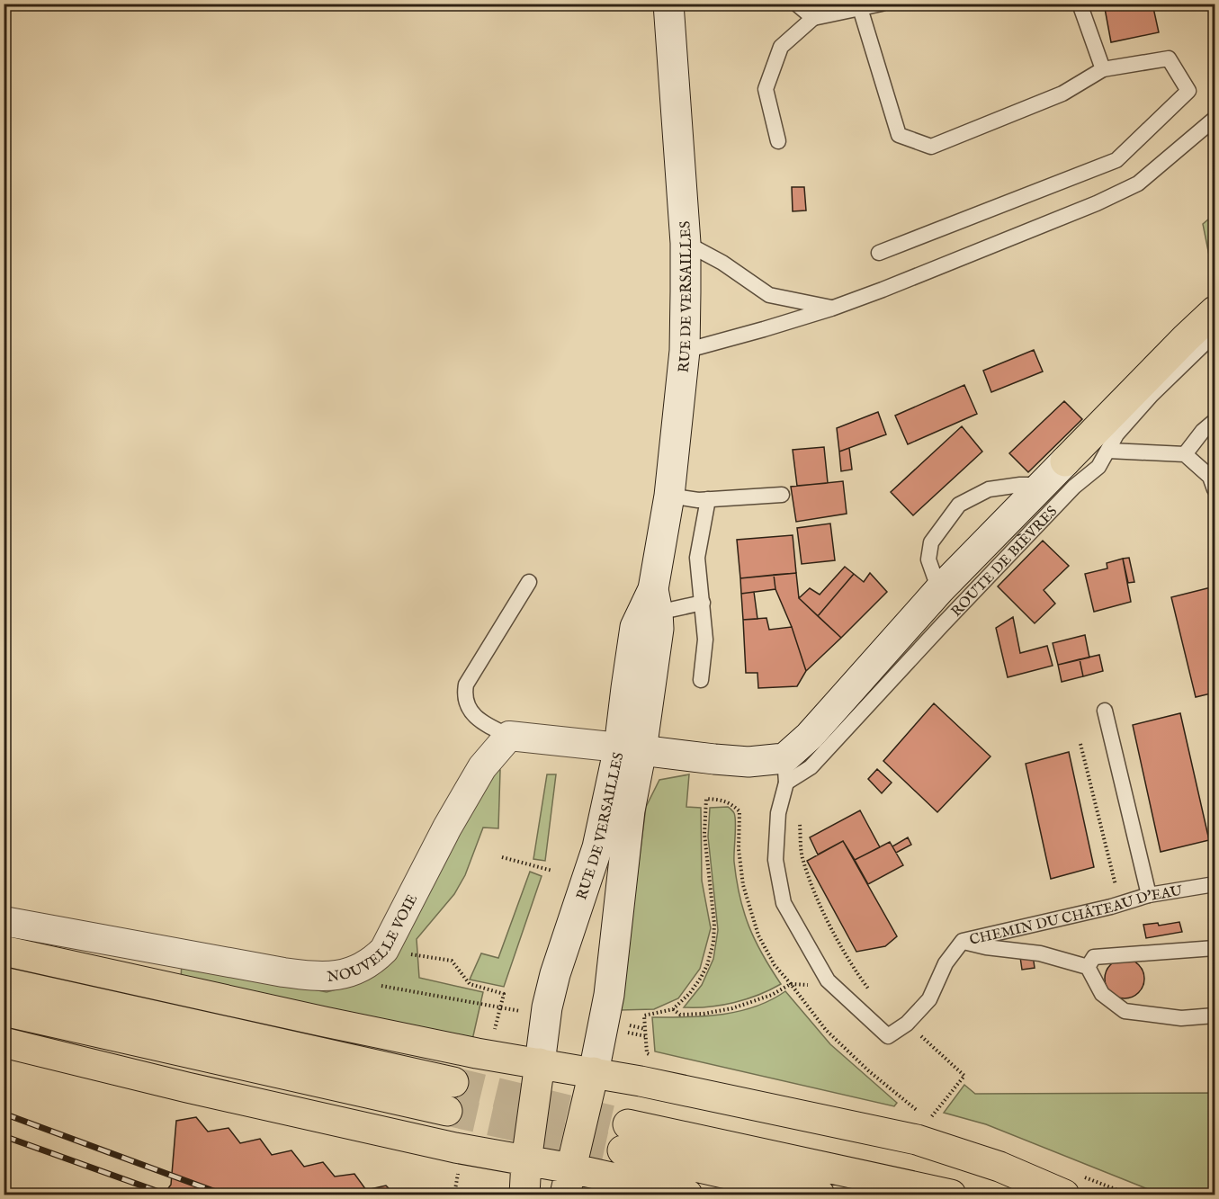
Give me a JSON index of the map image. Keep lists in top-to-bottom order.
{
  "streets": {
    "main road": ["RUE DE VERSAILLES", "ROUTE DE BIÈVRES"],
    "street": ["NOUVELLE VOIE"],
    "lane": ["CHEMIN DU CHÂTEAU D'EAU"]
  },
  "crossings": [
    ["RUE DE VERSAILLES", "ROUTE DE BIÈVRES"]
  ]
}
